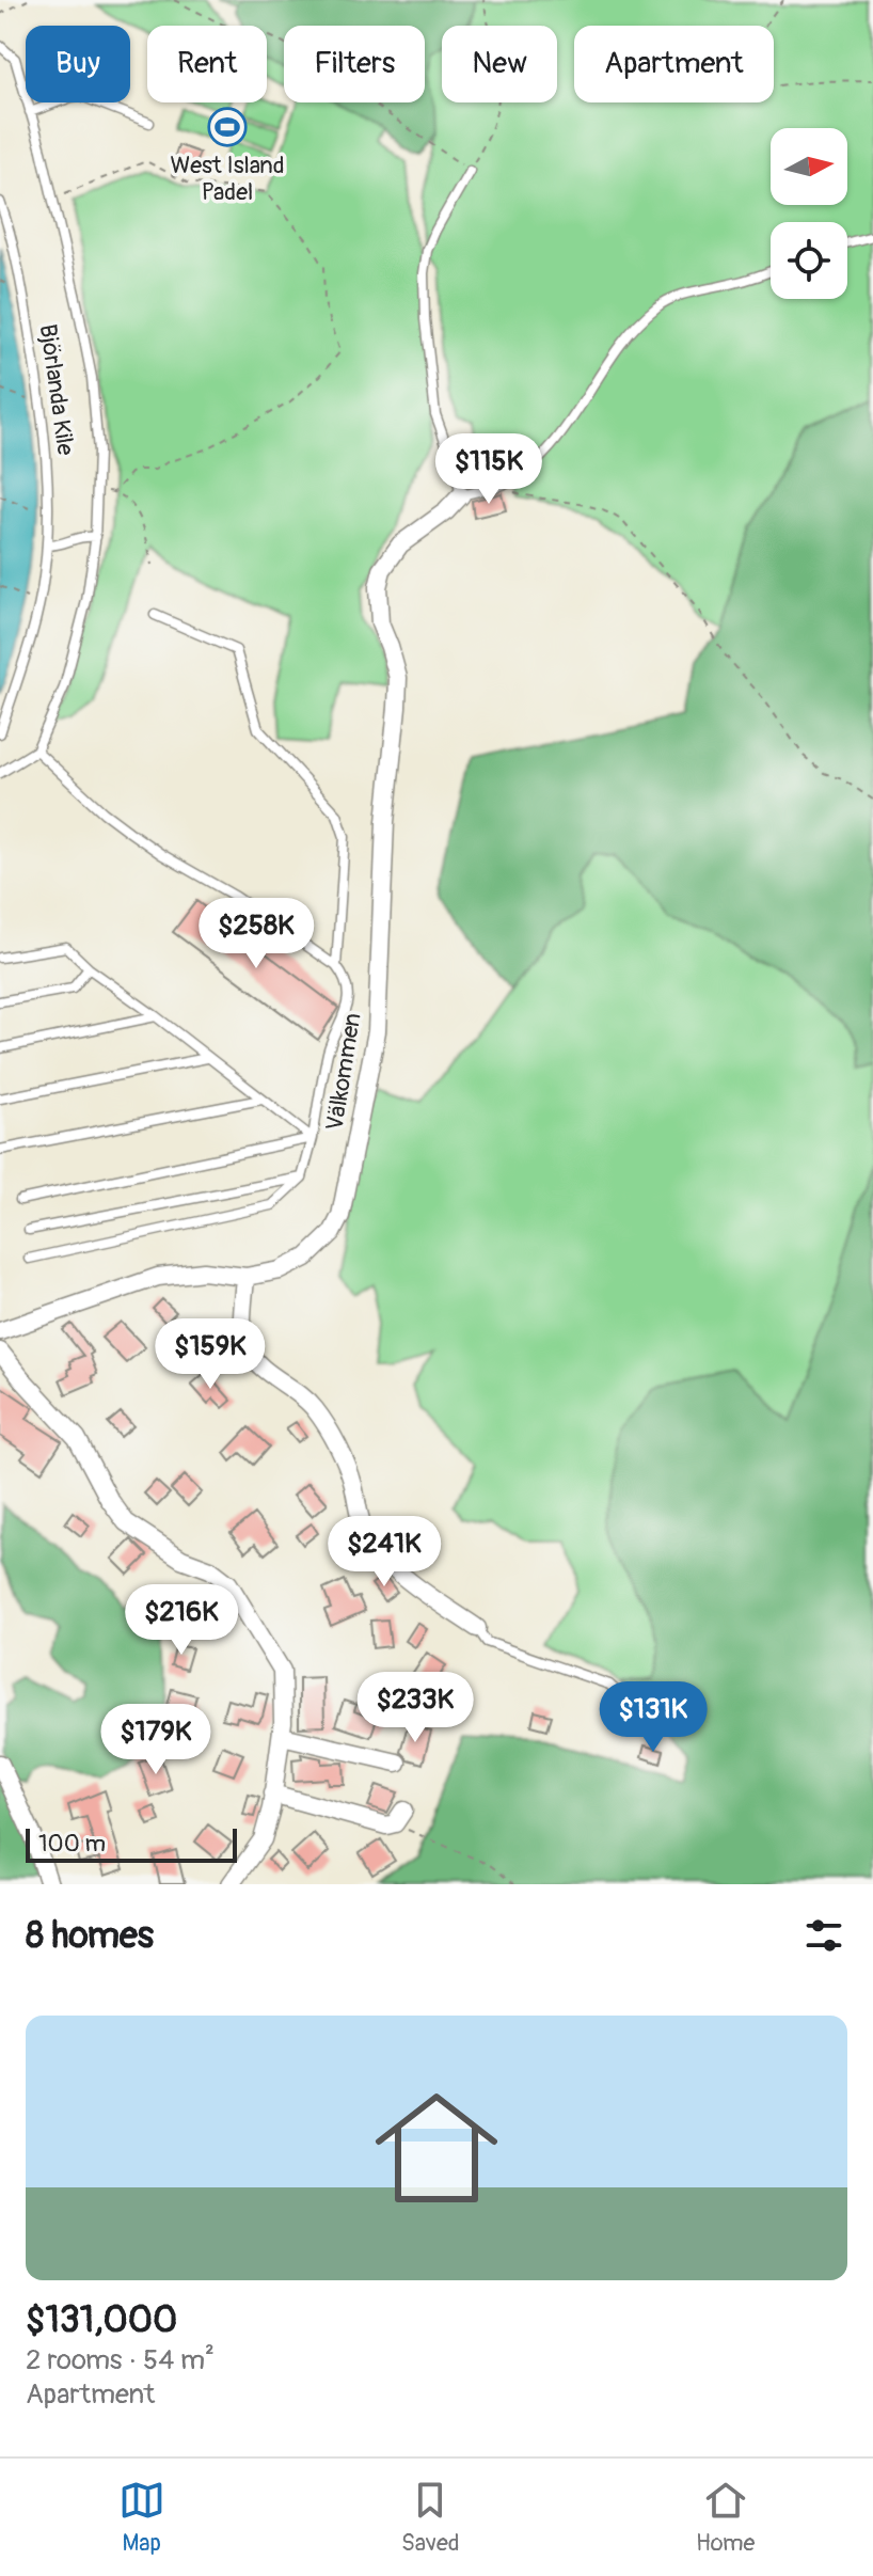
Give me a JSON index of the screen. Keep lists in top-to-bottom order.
{
  "streets": {
    "street": ["Välkommen"],
    "lane": ["Björlanda Kile"]
  },
  "places": {
    "sports": ["West Island Padel"]
  },
  "scale_bar": "100 m",
  "north": "right",
  "page": {
    "chip": [
      "Buy",
      "Rent",
      "Filters",
      "New",
      "Apartment"
    ],
    "price": [
      "$115K",
      "$258K",
      "$159K",
      "$241K",
      "$216K",
      "$233K",
      "$131K",
      "$179K"
    ],
    "scale": "100 m",
    "heading": "8 homes",
    "list": [
      {
        "name": "$131,000",
        "note": "2 rooms · 54 m² · Apartment"
      }
    ],
    "tabs": ["Map", "Saved", "Home"]
  }
}
